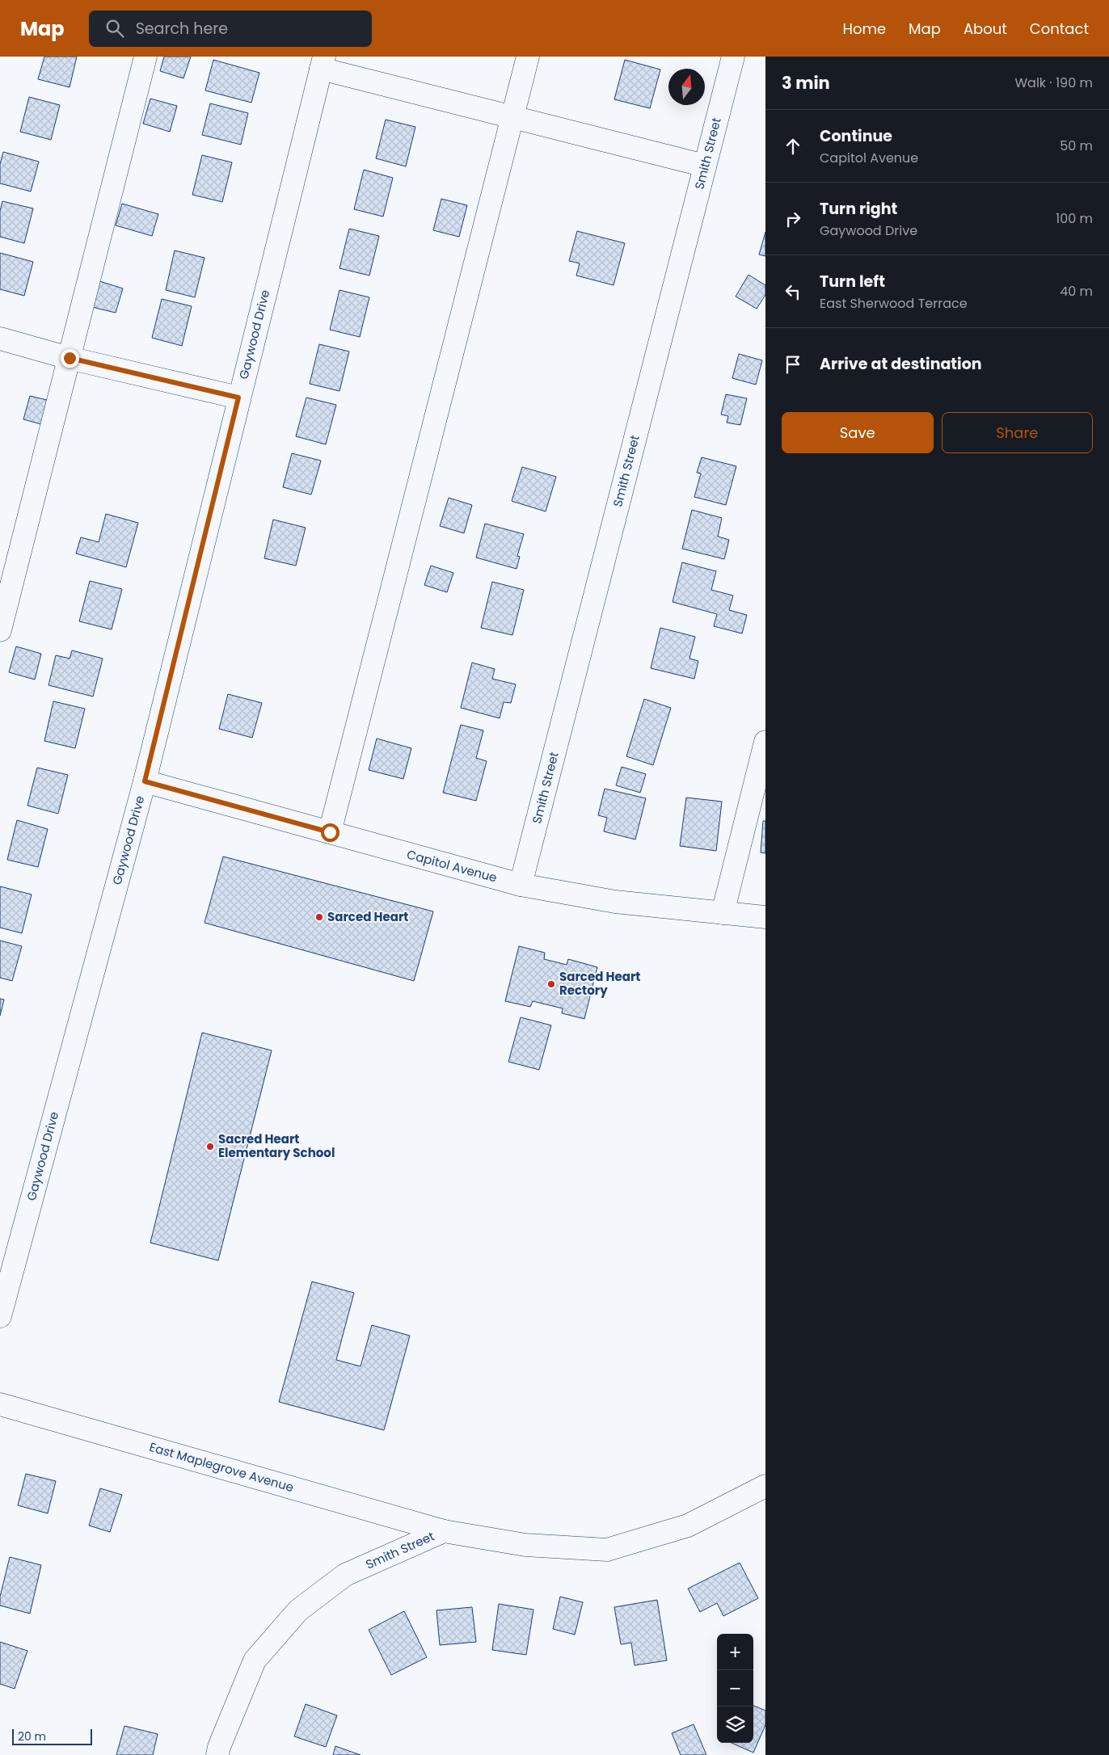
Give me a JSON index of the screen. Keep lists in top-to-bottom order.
{
  "streets": {
    "street": [
      "Smith Street",
      "Gaywood Drive",
      "Capitol Avenue",
      "East Maplegrove Avenue"
    ]
  },
  "crossings": [
    ["Smith Street", "Capitol Avenue"],
    ["Smith Street", "East Maplegrove Avenue"],
    ["Gaywood Drive", "Capitol Avenue"]
  ],
  "places": ["Sarced Heart", "Sarced Heart Rectory", "Sacred Heart Elementary School"],
  "scale_bar": "20 m",
  "north": "top",
  "page": {
    "header": "Map",
    "search": "Search here",
    "nav": [
      "Home",
      "Map",
      "About",
      "Contact"
    ],
    "heading": ["3 min", "Walk · 190 m"],
    "list": [
      ["Continue", "Capitol Avenue", "50 m"],
      ["Turn right", "Gaywood Drive", "100 m"],
      ["Turn left", "East Sherwood Terrace", "40 m"],
      "Arrive at destination"
    ],
    "buttons": ["Save", "Share"],
    "map_buttons": ["+", "−"],
    "scale": "20 m"
  }
}
